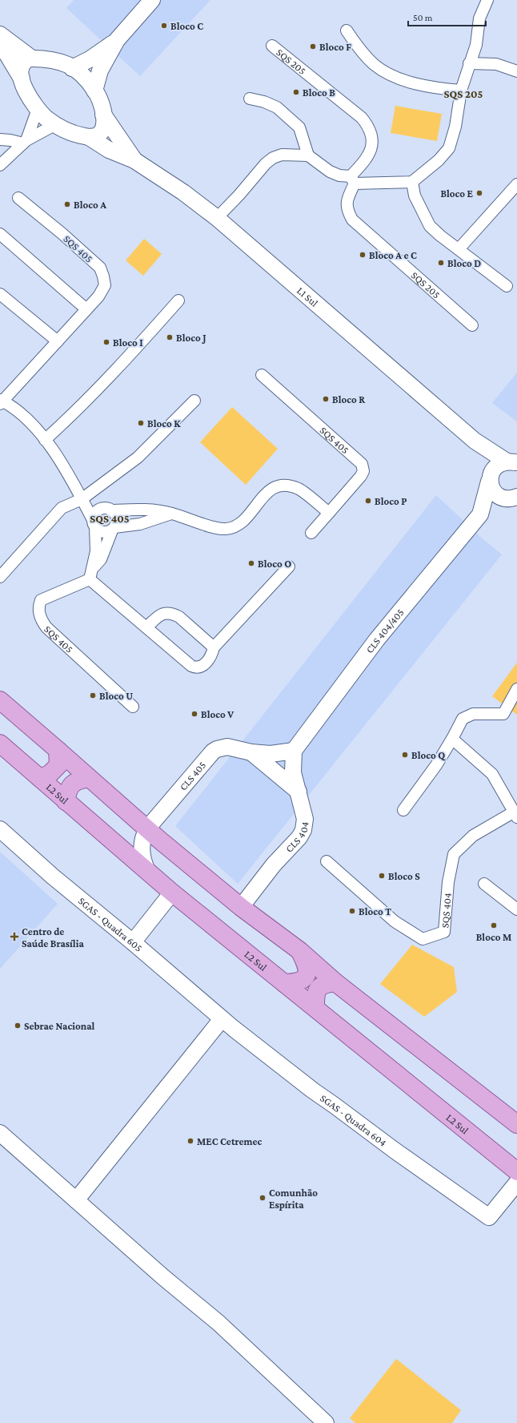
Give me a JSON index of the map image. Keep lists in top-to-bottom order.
{
  "streets": {
    "main road": ["L2 Sul"],
    "street": [
      "SQS 205",
      "SQS 405",
      "L1 Sul",
      "CLS 404/405",
      "CLS 405",
      "CLS 404",
      "SQS 404",
      "SGAS - Quadra 605",
      "SGAS - Quadra 604"
    ]
  },
  "crossings": [
    ["L1 Sul", "CLS 404/405"],
    ["CLS 404/405", "CLS 405"],
    ["CLS 404/405", "CLS 404"],
    ["CLS 405", "L2 Sul"],
    ["CLS 405", "CLS 404"],
    ["SGAS - Quadra 605", "SGAS - Quadra 604"]
  ],
  "districts": ["SQS 205", "SQS 405"],
  "places": {
    "other": [
      "Bloco C",
      "Bloco F",
      "Bloco B",
      "Bloco E",
      "Bloco A",
      "Bloco A e C",
      "Bloco D",
      "Bloco J",
      "Bloco I",
      "Bloco R",
      "Bloco K",
      "Bloco P",
      "Bloco O",
      "Bloco U",
      "Bloco V",
      "Bloco Q",
      "Bloco S",
      "Bloco T",
      "Bloco M",
      "Sebrae Nacional",
      "MEC Cetremec",
      "Comunhão Espírita"
    ],
    "health": ["Centro de Saúde Brasília"]
  },
  "scale_bar": "50 m"
}
